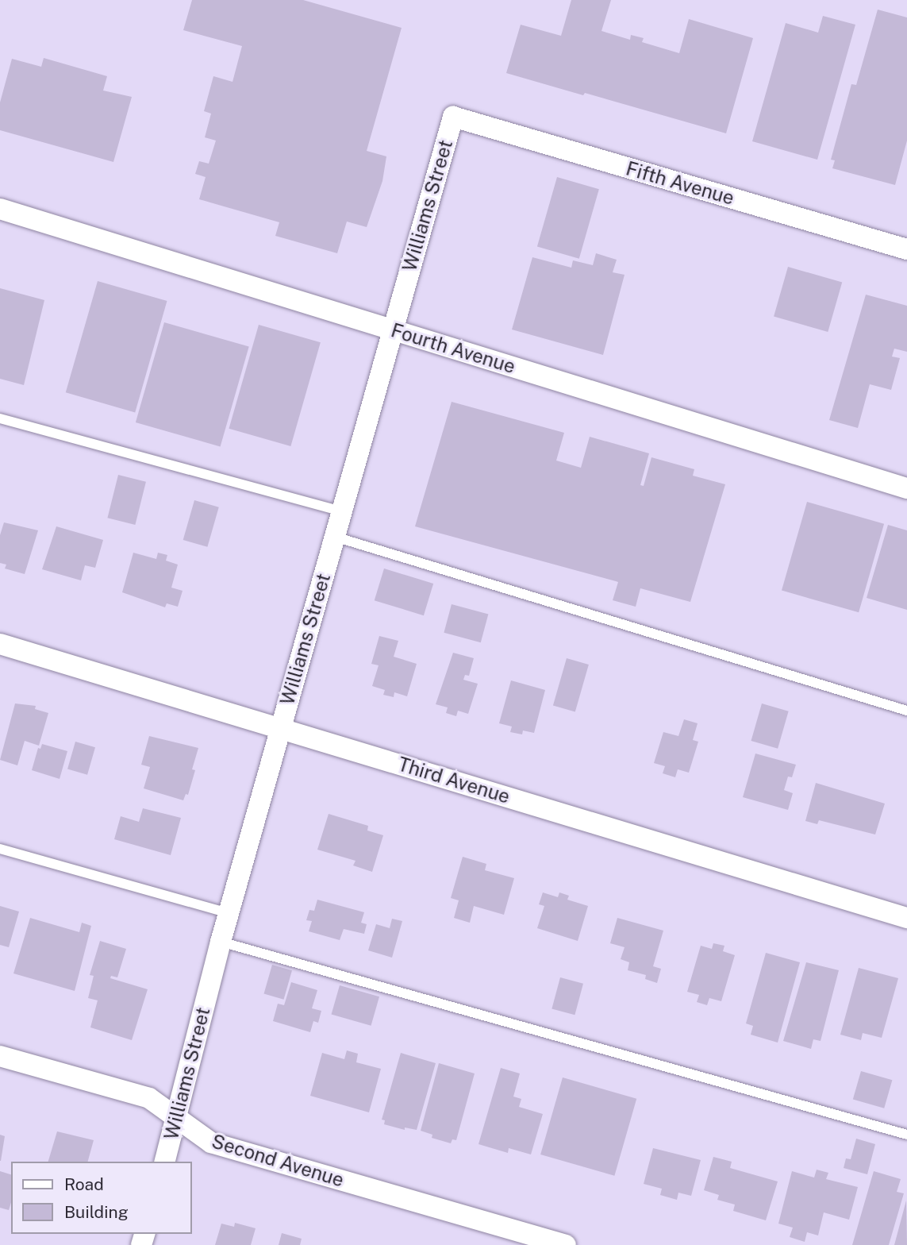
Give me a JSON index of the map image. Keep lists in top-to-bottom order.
{
  "streets": {
    "street": [
      "Fifth Avenue",
      "Williams Street",
      "Fourth Avenue",
      "Third Avenue",
      "Second Avenue"
    ]
  },
  "crossings": [
    ["Fifth Avenue", "Williams Street"],
    ["Williams Street", "Fourth Avenue"],
    ["Williams Street", "Third Avenue"],
    ["Williams Street", "Second Avenue"]
  ],
  "legend": ["Road", "Building"]
}
